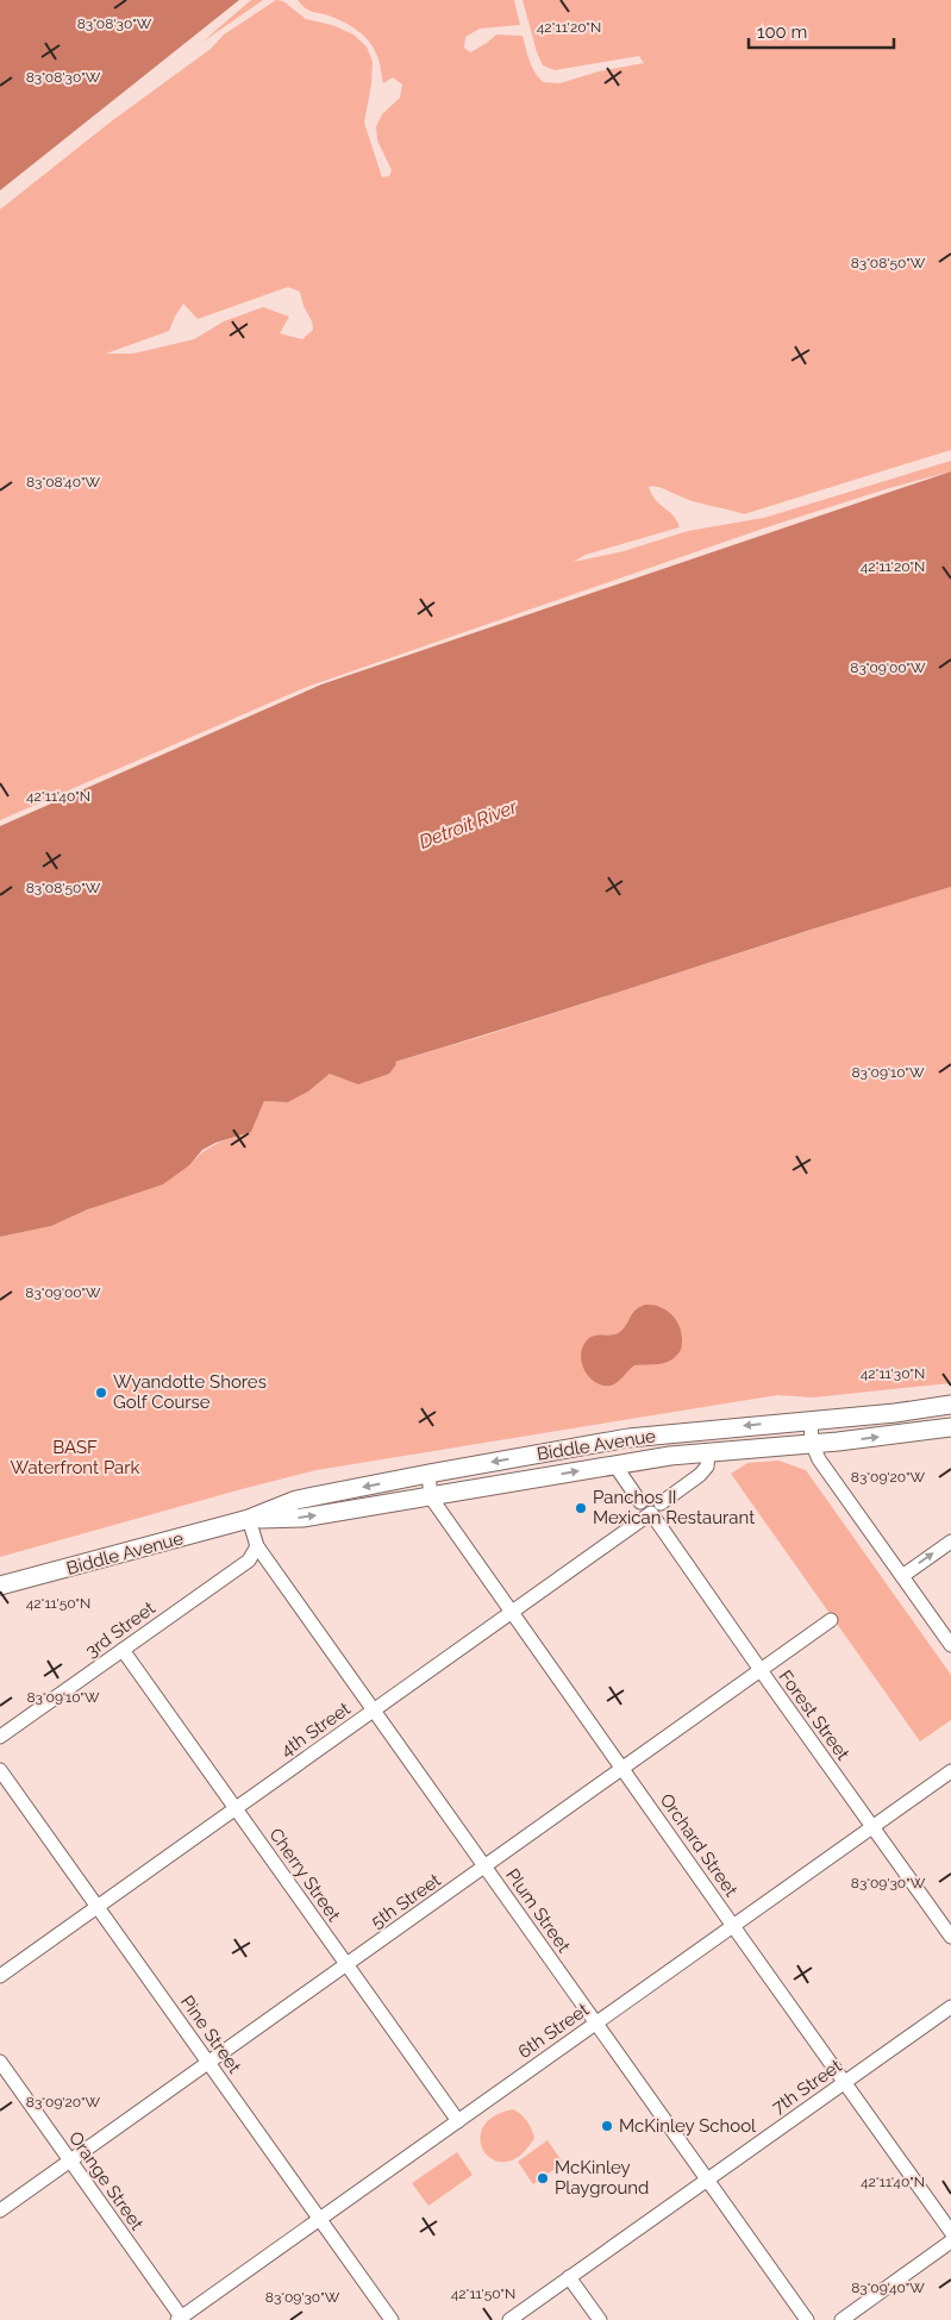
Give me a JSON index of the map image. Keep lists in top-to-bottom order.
{
  "streets": {
    "main road": ["Biddle Avenue"],
    "street": [
      "3rd Street",
      "Forest Street",
      "4th Street",
      "Orchard Street",
      "Cherry Street",
      "5th Street",
      "Plum Street",
      "6th Street",
      "Pine Street",
      "7th Street",
      "Orange Street"
    ]
  },
  "crossings": [
    ["Biddle Avenue", "4th Street"],
    ["Biddle Avenue", "Orchard Street"],
    ["Biddle Avenue", "Plum Street"],
    ["3rd Street", "Cherry Street"],
    ["3rd Street", "Plum Street"],
    ["Forest Street", "4th Street"],
    ["Forest Street", "5th Street"],
    ["Forest Street", "6th Street"],
    ["4th Street", "Orchard Street"],
    ["4th Street", "Cherry Street"],
    ["4th Street", "Plum Street"],
    ["4th Street", "Pine Street"],
    ["Orchard Street", "5th Street"],
    ["Orchard Street", "6th Street"],
    ["Orchard Street", "7th Street"],
    ["Cherry Street", "5th Street"],
    ["Cherry Street", "6th Street"],
    ["5th Street", "Plum Street"],
    ["5th Street", "Pine Street"],
    ["5th Street", "Orange Street"],
    ["Plum Street", "6th Street"],
    ["Plum Street", "7th Street"],
    ["6th Street", "Pine Street"],
    ["6th Street", "Orange Street"]
  ],
  "water": ["Detroit River"],
  "parks": ["BASF Waterfront Park"],
  "places": [
    "Wyandotte Shores Golf Course",
    "Panchos II Mexican Restaurant",
    "McKinley School",
    "McKinley Playground"
  ],
  "scale_bar": "100 m",
  "coordinates": [
    "83°08'30\"W",
    "42°11'20\"N",
    "83°08'50\"W",
    "83°08'40\"W",
    "83°09'00\"W",
    "42°11'40\"N",
    "83°09'10\"W",
    "42°11'30\"N",
    "83°09'20\"W",
    "42°11'50\"N",
    "83°09'30\"W",
    "83°09'40\"W"
  ]
}
